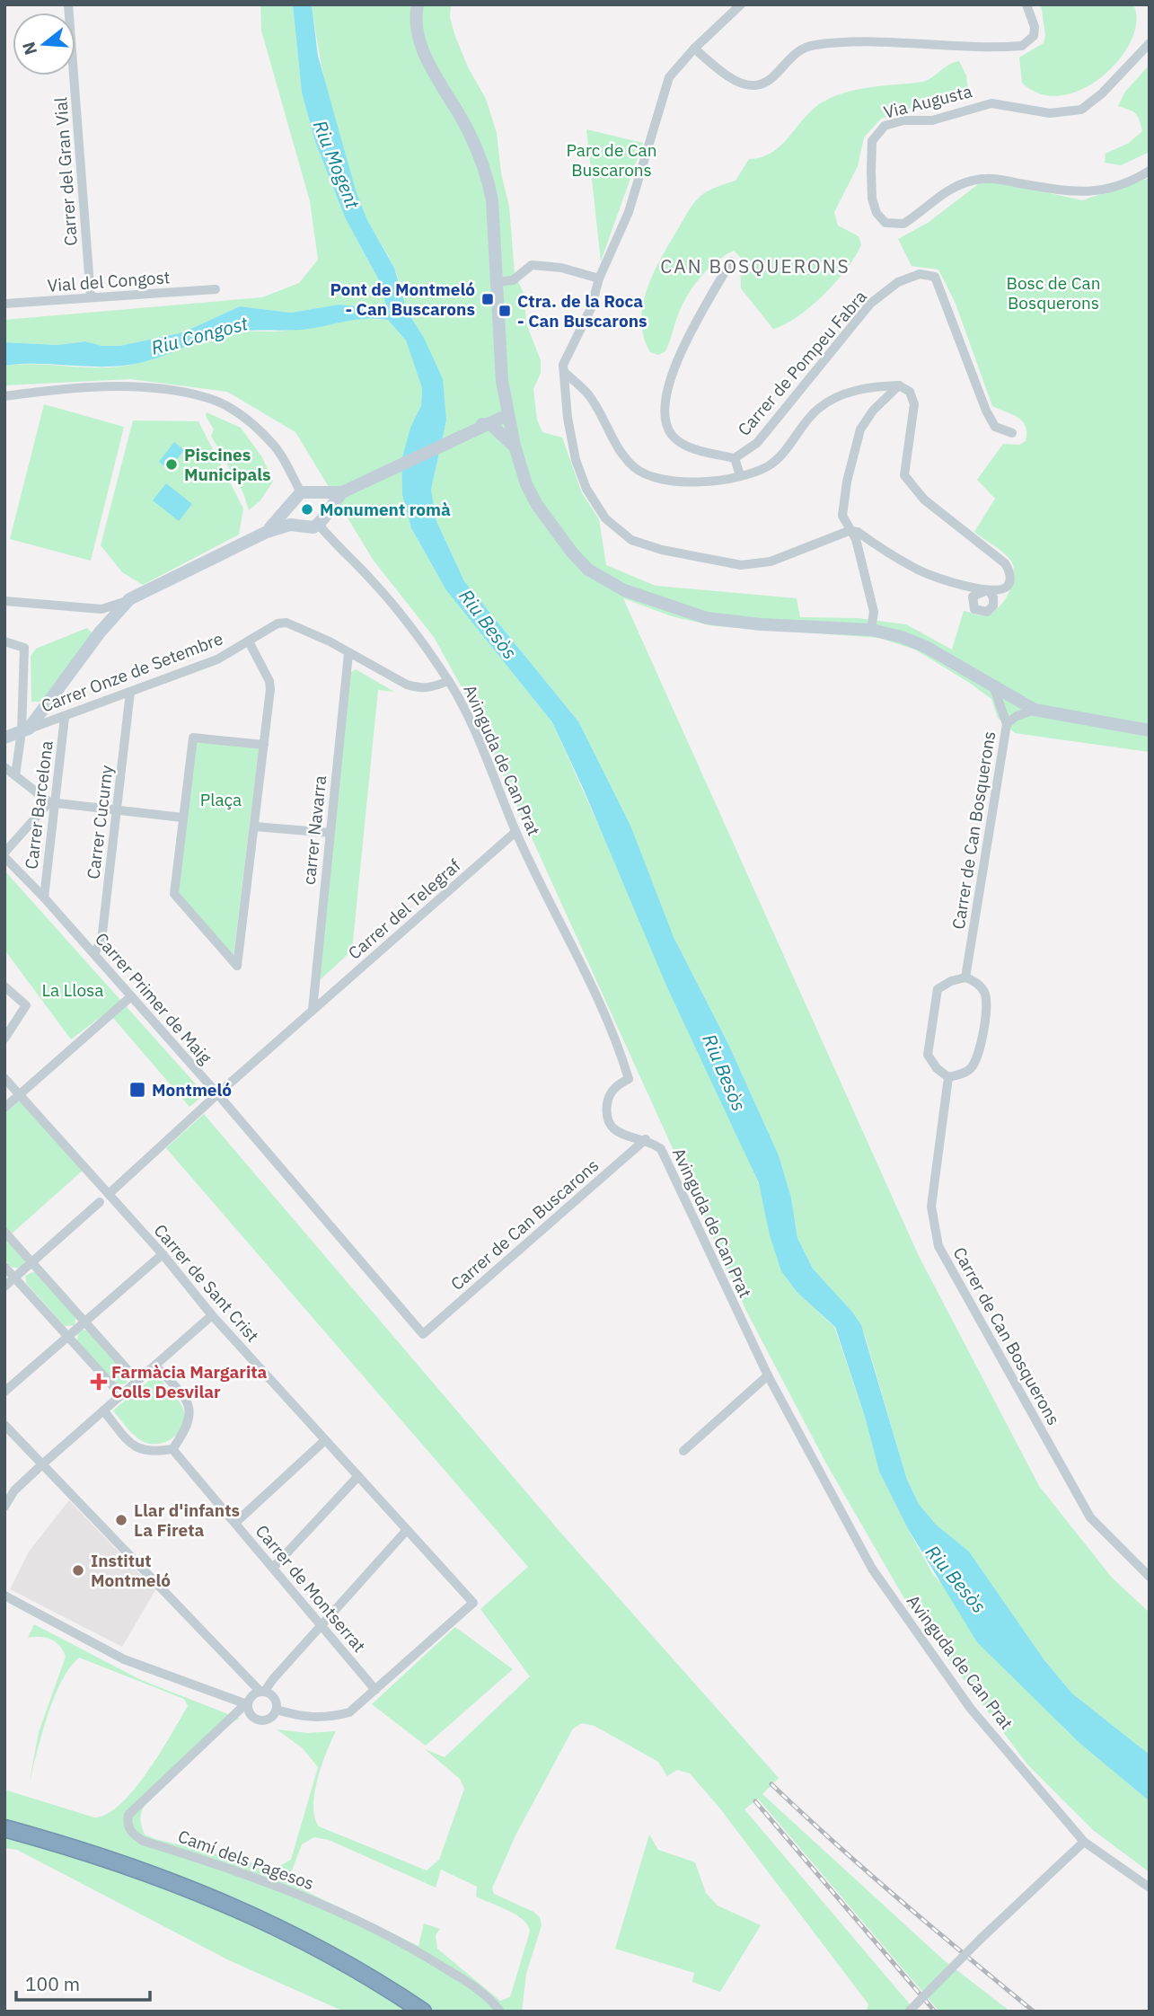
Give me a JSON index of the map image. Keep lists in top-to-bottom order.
{
  "streets": {
    "street": [
      "Via Augusta",
      "Carrer del Gran Vial",
      "Vial del Congost",
      "Carrer de Pompeu Fabra",
      "Carrer Onze de Setembre",
      "Avinguda de Can Prat",
      "Carrer Barcelona",
      "Carrer Cucurny",
      "carrer Navarra",
      "Carrer de Can Bosquerons",
      "Carrer del Telegraf",
      "Carrer Primer de Maig",
      "Carrer de Can Buscarons",
      "Carrer de Sant Crist",
      "Carrer de Montserrat",
      "Camí dels Pagesos"
    ]
  },
  "crossings": [
    ["Carrer del Gran Vial", "Vial del Congost"],
    ["Carrer Onze de Setembre", "Avinguda de Can Prat"],
    ["Carrer Onze de Setembre", "Carrer Barcelona"],
    ["Carrer Onze de Setembre", "Carrer Cucurny"],
    ["Carrer Onze de Setembre", "carrer Navarra"],
    ["Avinguda de Can Prat", "Carrer del Telegraf"],
    ["Avinguda de Can Prat", "Carrer de Can Buscarons"],
    ["Carrer Barcelona", "Carrer Primer de Maig"],
    ["Carrer Cucurny", "Carrer Primer de Maig"],
    ["carrer Navarra", "Carrer del Telegraf"],
    ["Carrer del Telegraf", "Carrer Primer de Maig"],
    ["Carrer del Telegraf", "Carrer de Sant Crist"],
    ["Carrer Primer de Maig", "Carrer de Can Buscarons"],
    ["Carrer de Sant Crist", "Carrer de Montserrat"]
  ],
  "districts": ["CAN BOSQUERONS"],
  "water": ["Riu Mogent", "Riu Congost", "Riu Besòs"],
  "parks": [
    "Parc de Can Buscarons",
    "Bosc de Can Bosquerons",
    "Plaça",
    "La Llosa"
  ],
  "places": {
    "transit": ["Pont de Montmeló - Can Buscarons", "Ctra. de la Roca - Can Buscarons", "Montmeló"],
    "other": [
      "Piscines Municipals",
      "Monument romà",
      "Llar d'infants La Fireta",
      "Institut Montmeló"
    ],
    "health": ["Farmàcia Margarita Colls Desvilar"]
  },
  "scale_bar": "100 m",
  "north": "left"
}
